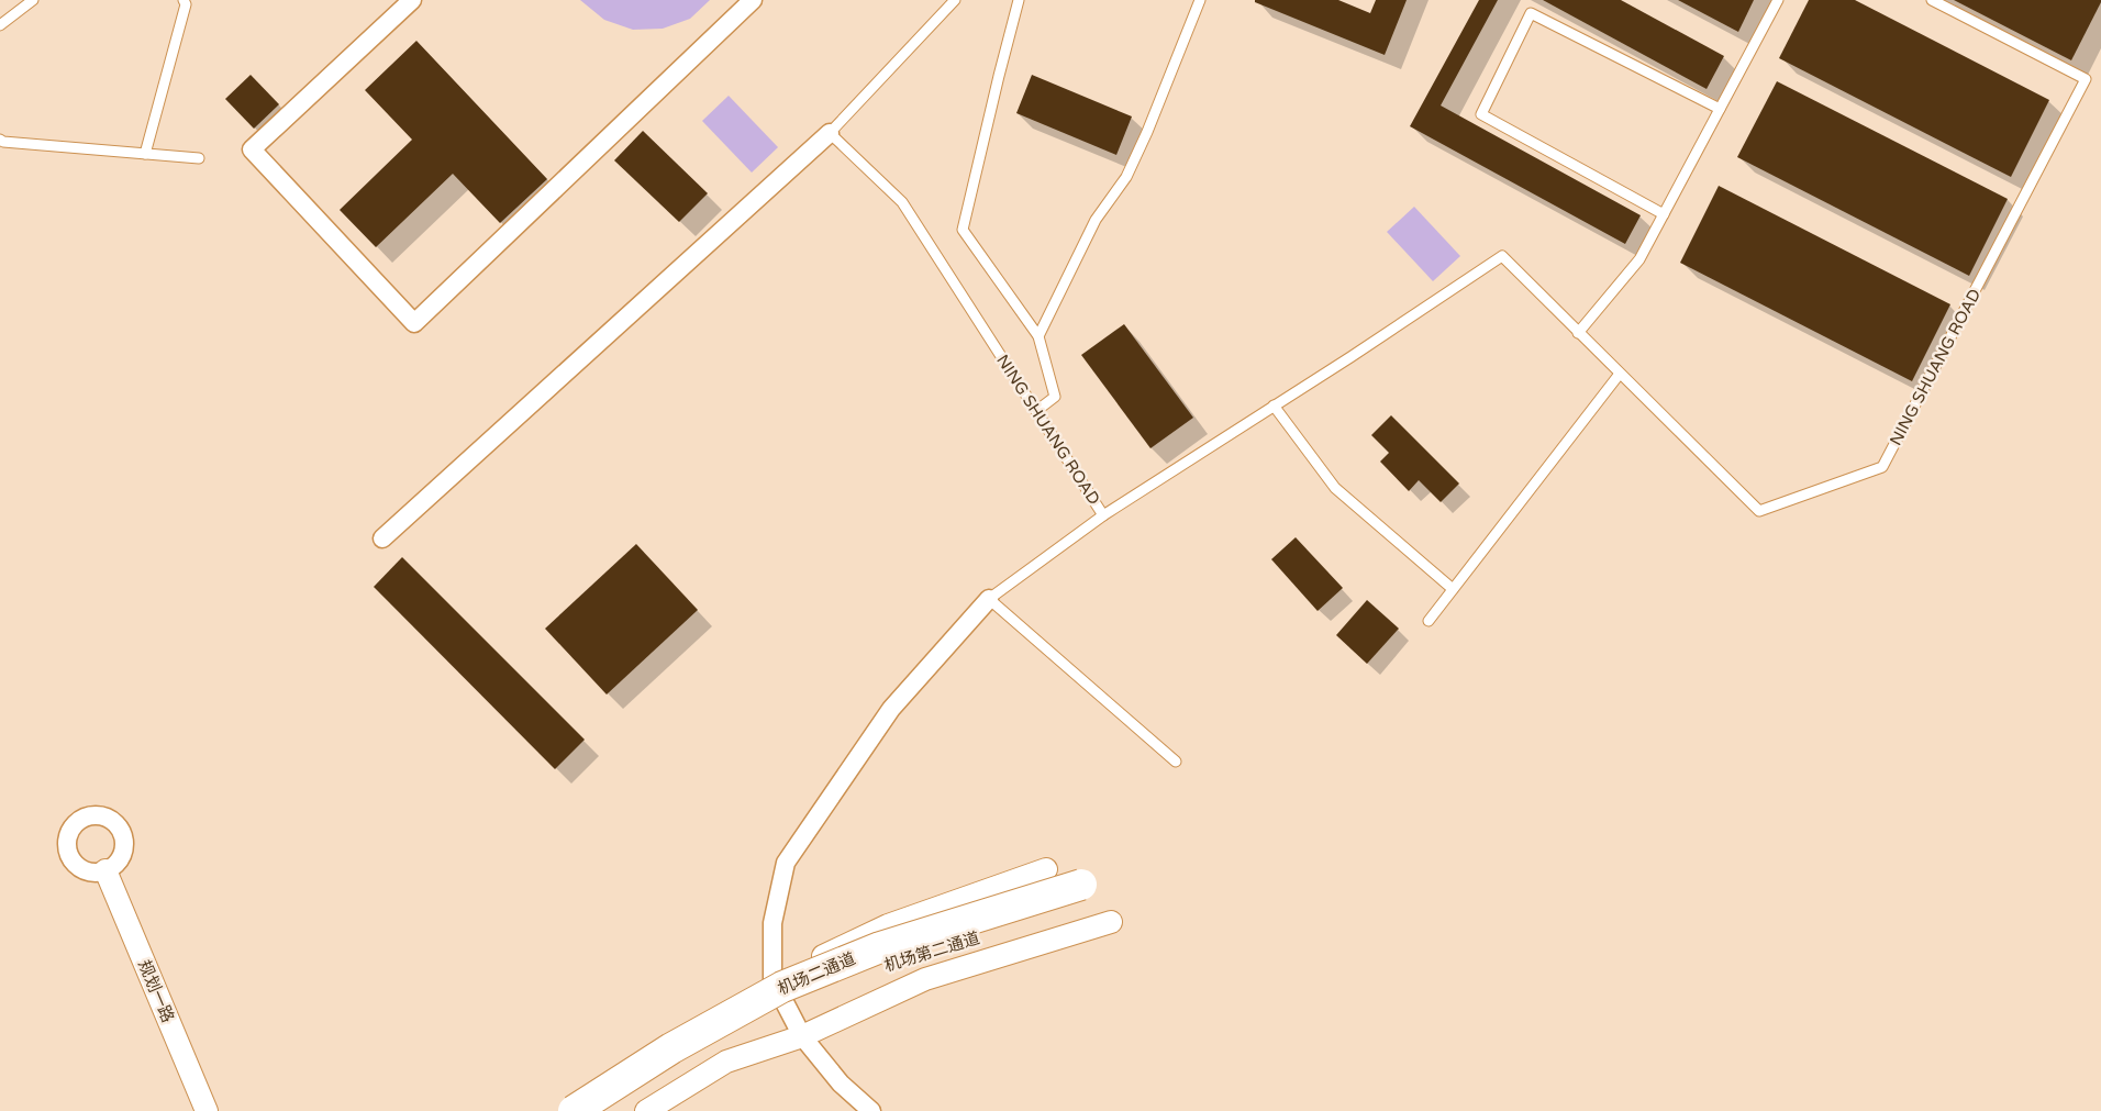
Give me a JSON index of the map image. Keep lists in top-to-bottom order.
{
  "streets": {
    "highway": ["机场第二通道", "机场二通道"],
    "street": ["规划一路"],
    "lane": ["NING SHUANG ROAD"]
  },
  "crossings": [
    ["机场第二通道", "机场二通道"]
  ]
}
